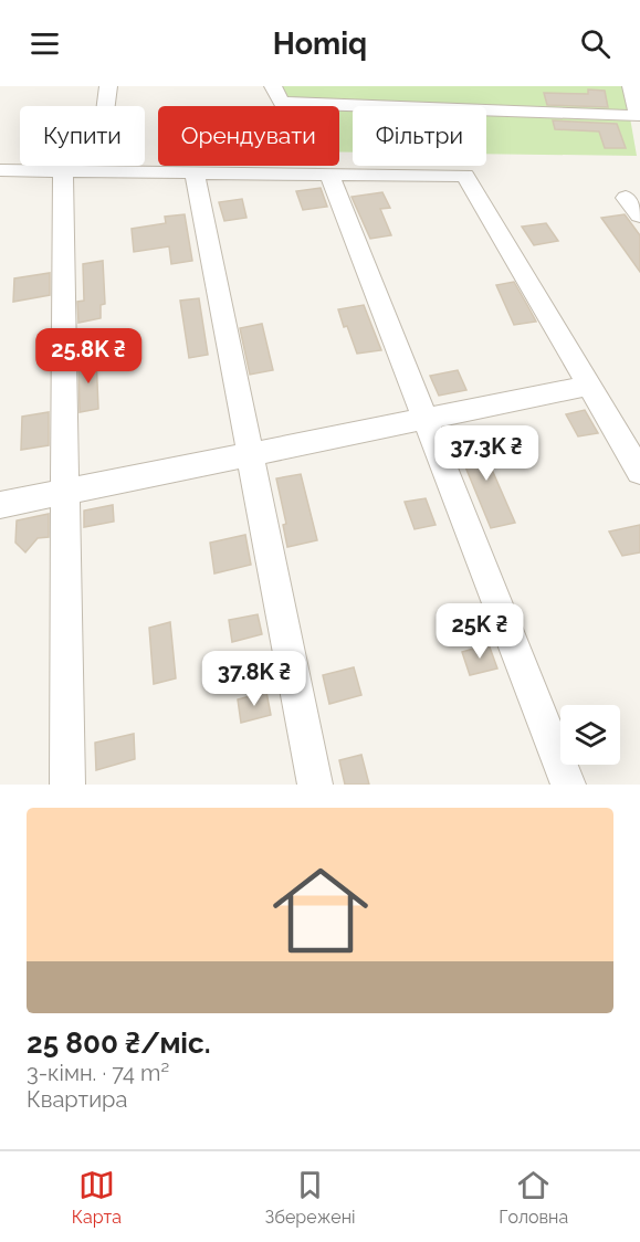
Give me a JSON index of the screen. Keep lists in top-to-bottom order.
{
  "page": {
    "header": "Homiq",
    "chip": ["Купити", "Орендувати", "Фільтри"],
    "price": [
      "25.8K ₴",
      "37.3K ₴",
      "25K ₴",
      "37.8K ₴"
    ],
    "list": [
      {
        "name": "25 800 ₴/міс.",
        "note": "3-кімн. · 74 m² · Квартира"
      }
    ],
    "tabs": ["Карта", "Збережені", "Головна"]
  }
}
